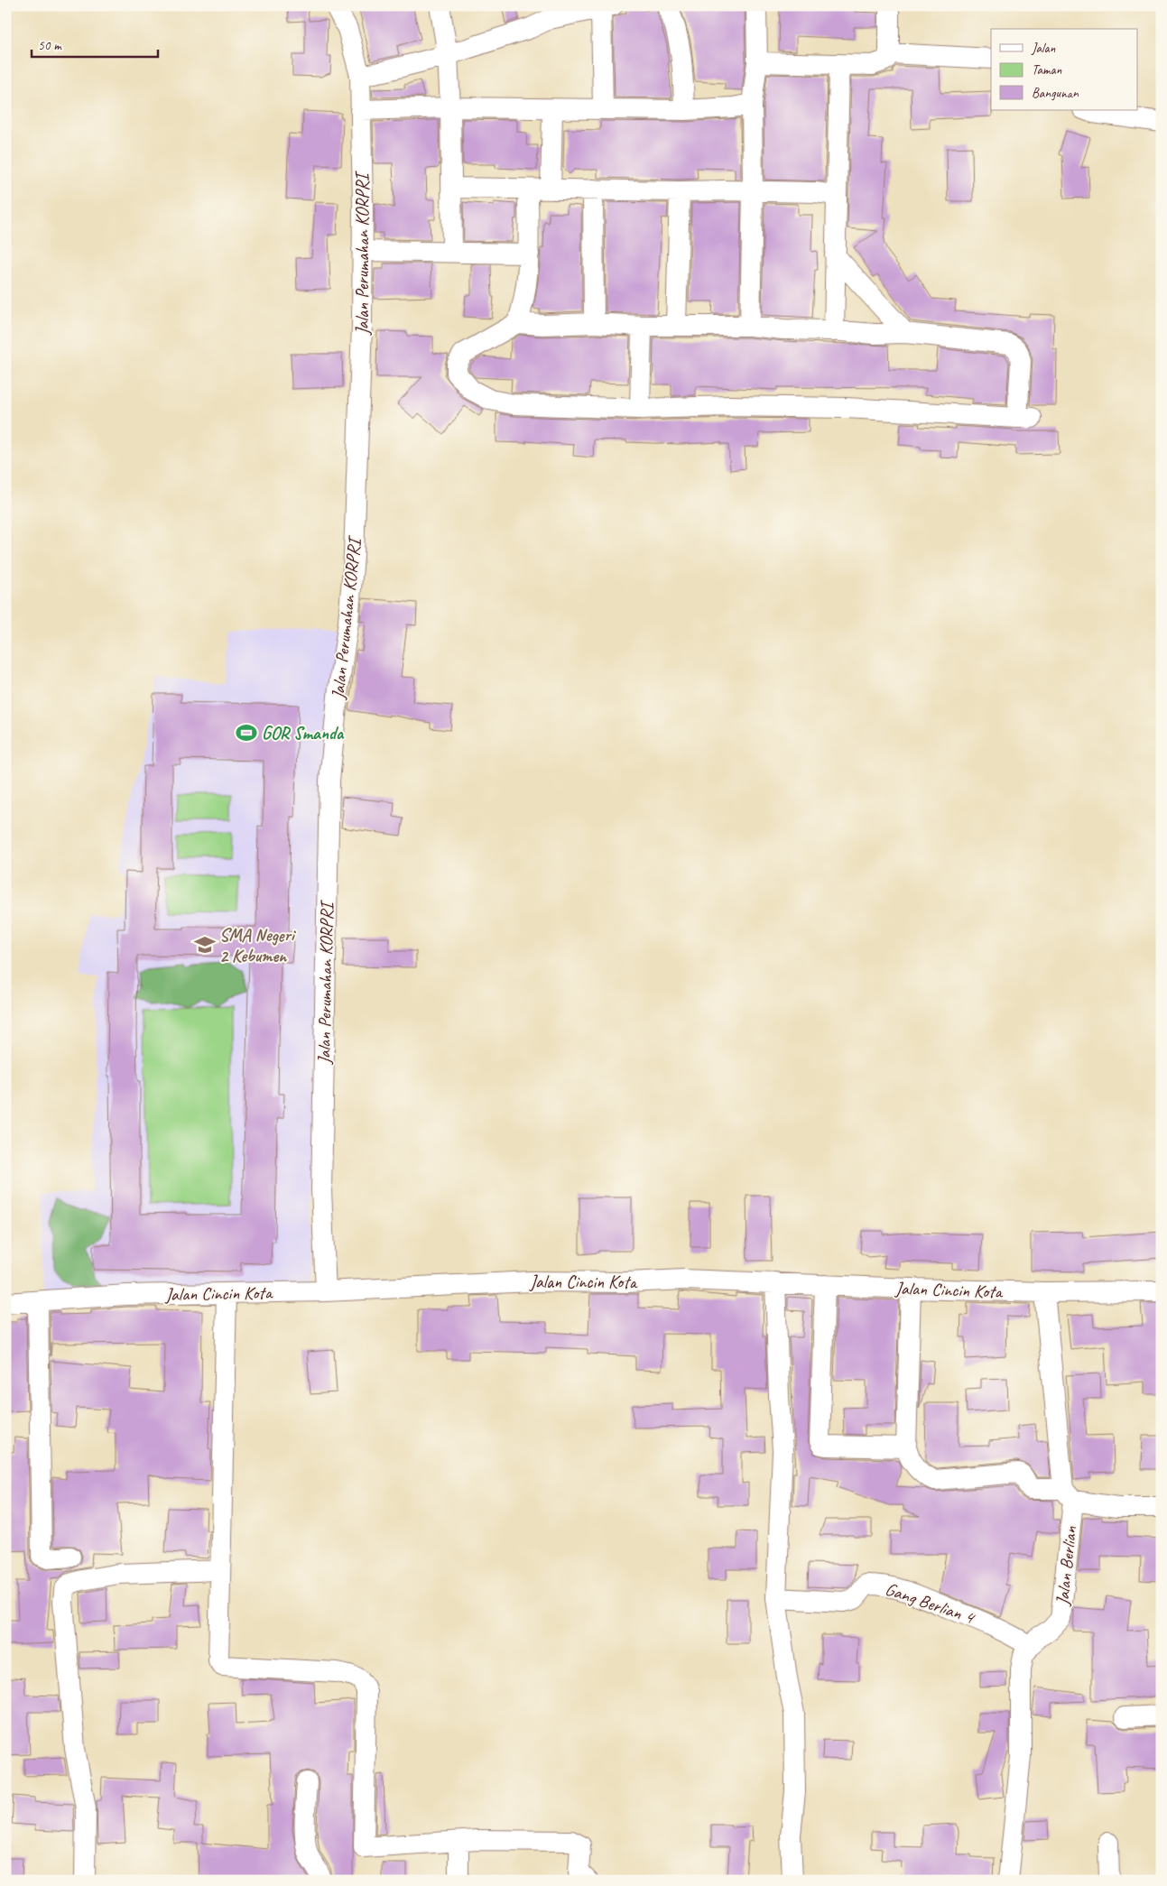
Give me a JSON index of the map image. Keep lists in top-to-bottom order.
{
  "streets": {
    "street": [
      "Jalan Perumahan KORPRI",
      "Jalan Cincin Kota",
      "Jalan Berlian",
      "Gang Berlian 4"
    ]
  },
  "crossings": [
    ["Jalan Perumahan KORPRI", "Jalan Cincin Kota"],
    ["Jalan Cincin Kota", "Jalan Berlian"],
    ["Jalan Berlian", "Gang Berlian 4"]
  ],
  "places": {
    "sports": ["GOR Smanda"],
    "school or university": ["SMA Negeri 2 Kebumen"]
  },
  "legend": ["Jalan", "Taman", "Bangunan"],
  "scale_bar": "50 m"
}
